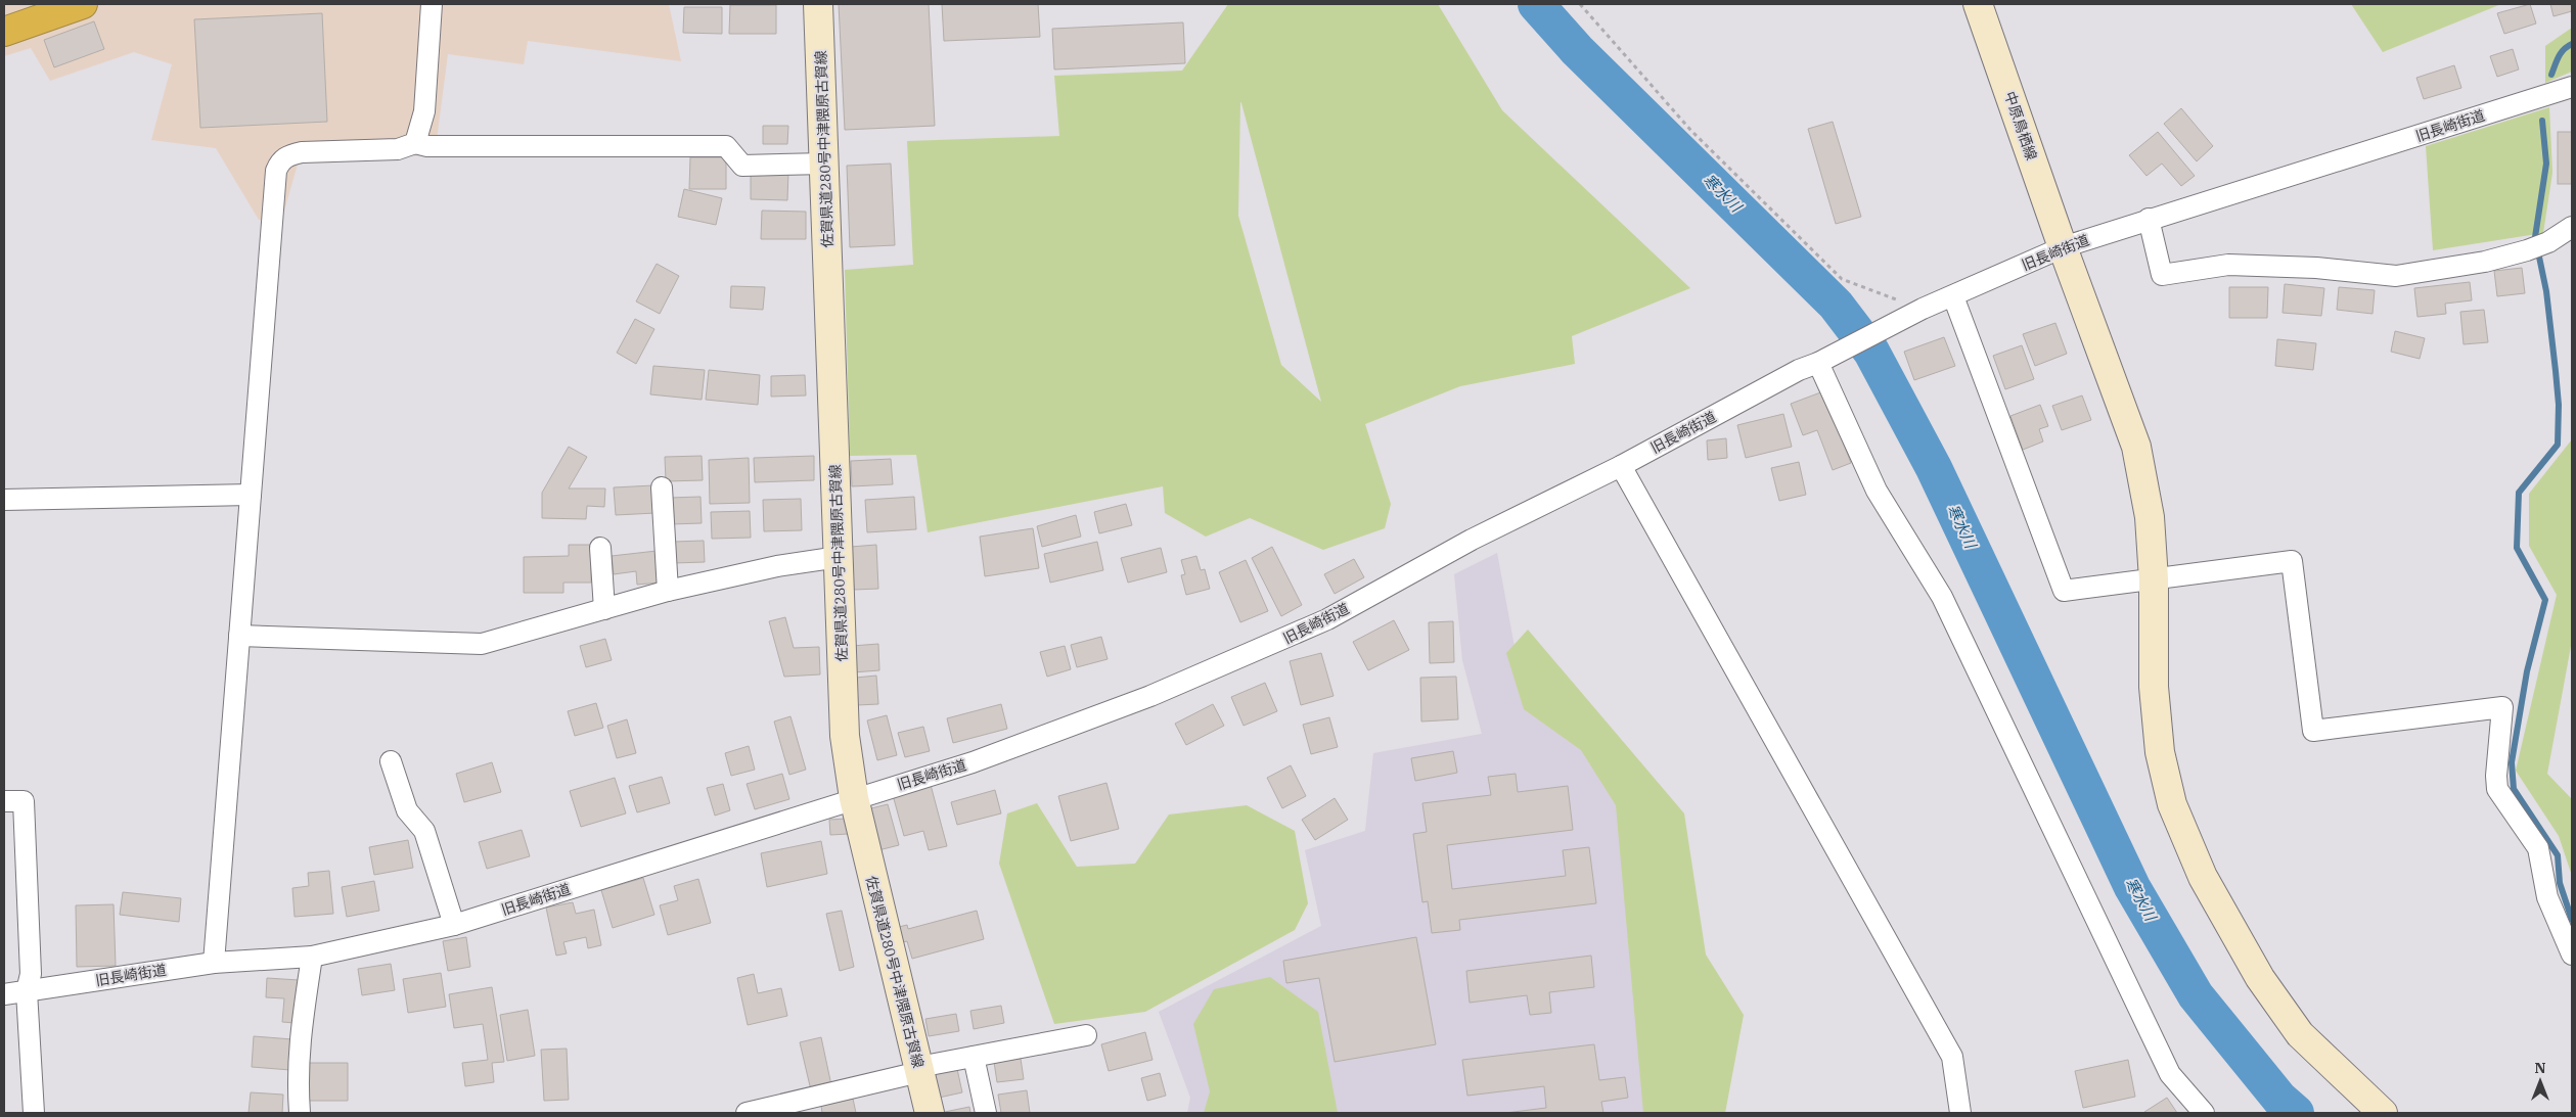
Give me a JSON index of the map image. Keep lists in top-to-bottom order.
{
  "streets": {
    "main road": ["中原鳥栖線", "佐賀県道280号中津隈原古賀線"],
    "street": ["旧長崎街道"]
  },
  "crossings": [
    ["中原鳥栖線", "旧長崎街道"],
    ["旧長崎街道", "佐賀県道280号中津隈原古賀線"]
  ],
  "water": ["寒水川"],
  "north": "top"
}
